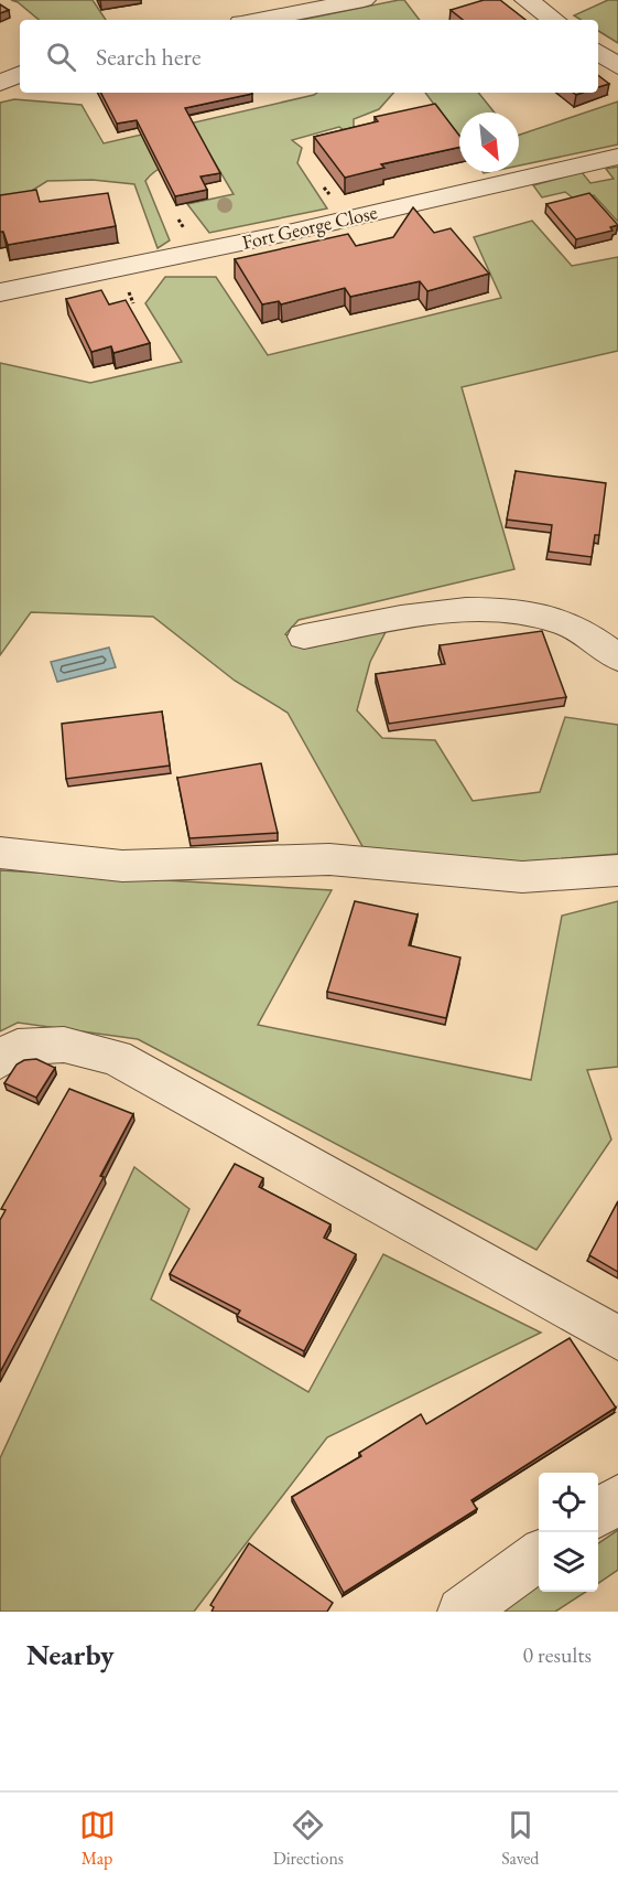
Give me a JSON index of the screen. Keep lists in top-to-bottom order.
{
  "streets": {
    "street": ["Fort George Close"]
  },
  "north": "bottom right",
  "page": {
    "search": "Search here",
    "heading": ["Nearby", "0 results"],
    "nav": ["Map", "Directions", "Saved"]
  }
}
